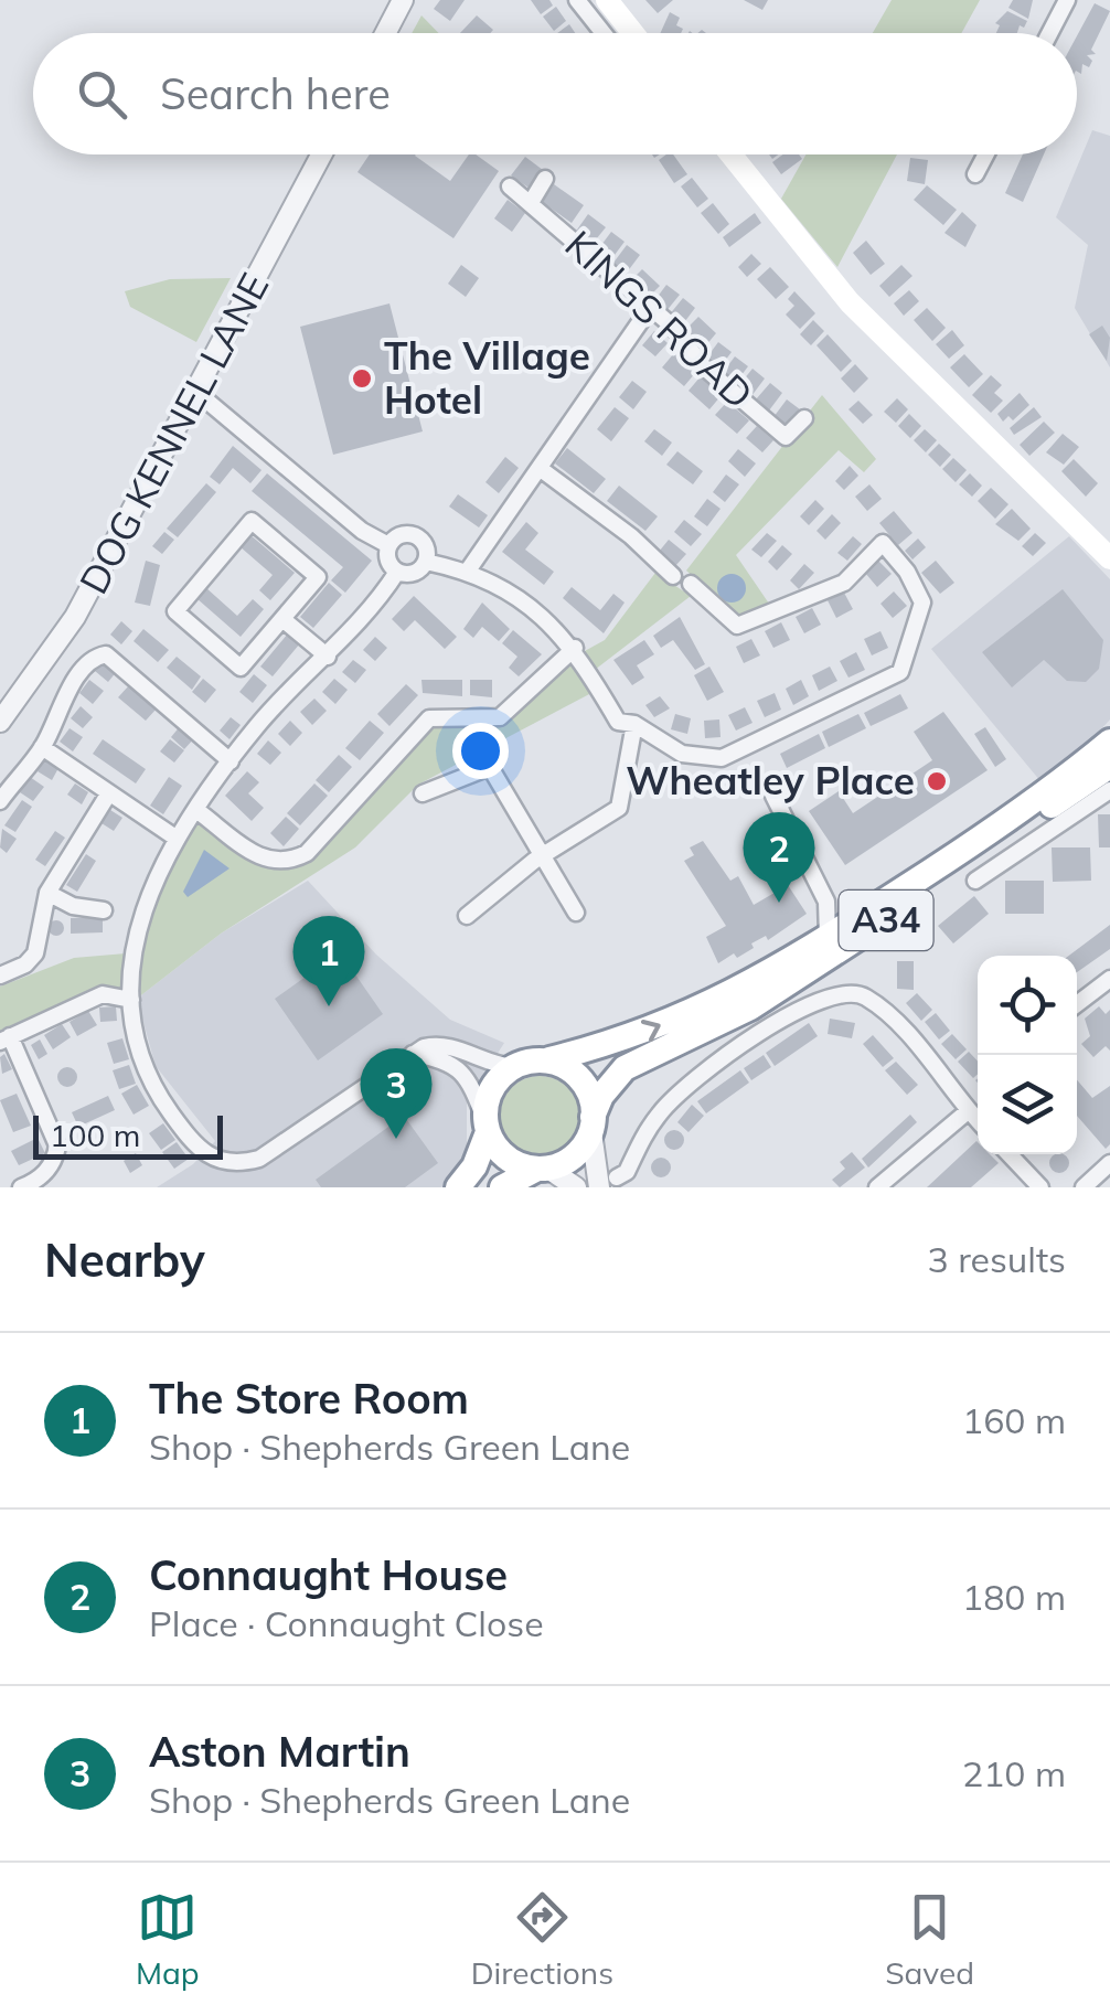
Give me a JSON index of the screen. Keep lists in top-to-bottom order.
{
  "streets": {
    "highway": ["A34"],
    "street": ["KINGS ROAD", "DOG KENNEL LANE"]
  },
  "places": ["The Village Hotel", "Wheatley Place"],
  "scale_bar": "100 m",
  "page": {
    "search": "Search here",
    "pins": ["2", "1", "3"],
    "scale": "100 m",
    "heading": ["Nearby", "3 results"],
    "list": [
      {
        "mark": "1",
        "name": "The Store Room",
        "note": "Shop · Shepherds Green Lane",
        "value": "160 m"
      },
      {
        "mark": "2",
        "name": "Connaught House",
        "note": "Place · Connaught Close",
        "value": "180 m"
      },
      {
        "mark": "3",
        "name": "Aston Martin",
        "note": "Shop · Shepherds Green Lane",
        "value": "210 m"
      }
    ],
    "nav": ["Map", "Directions", "Saved"]
  }
}
